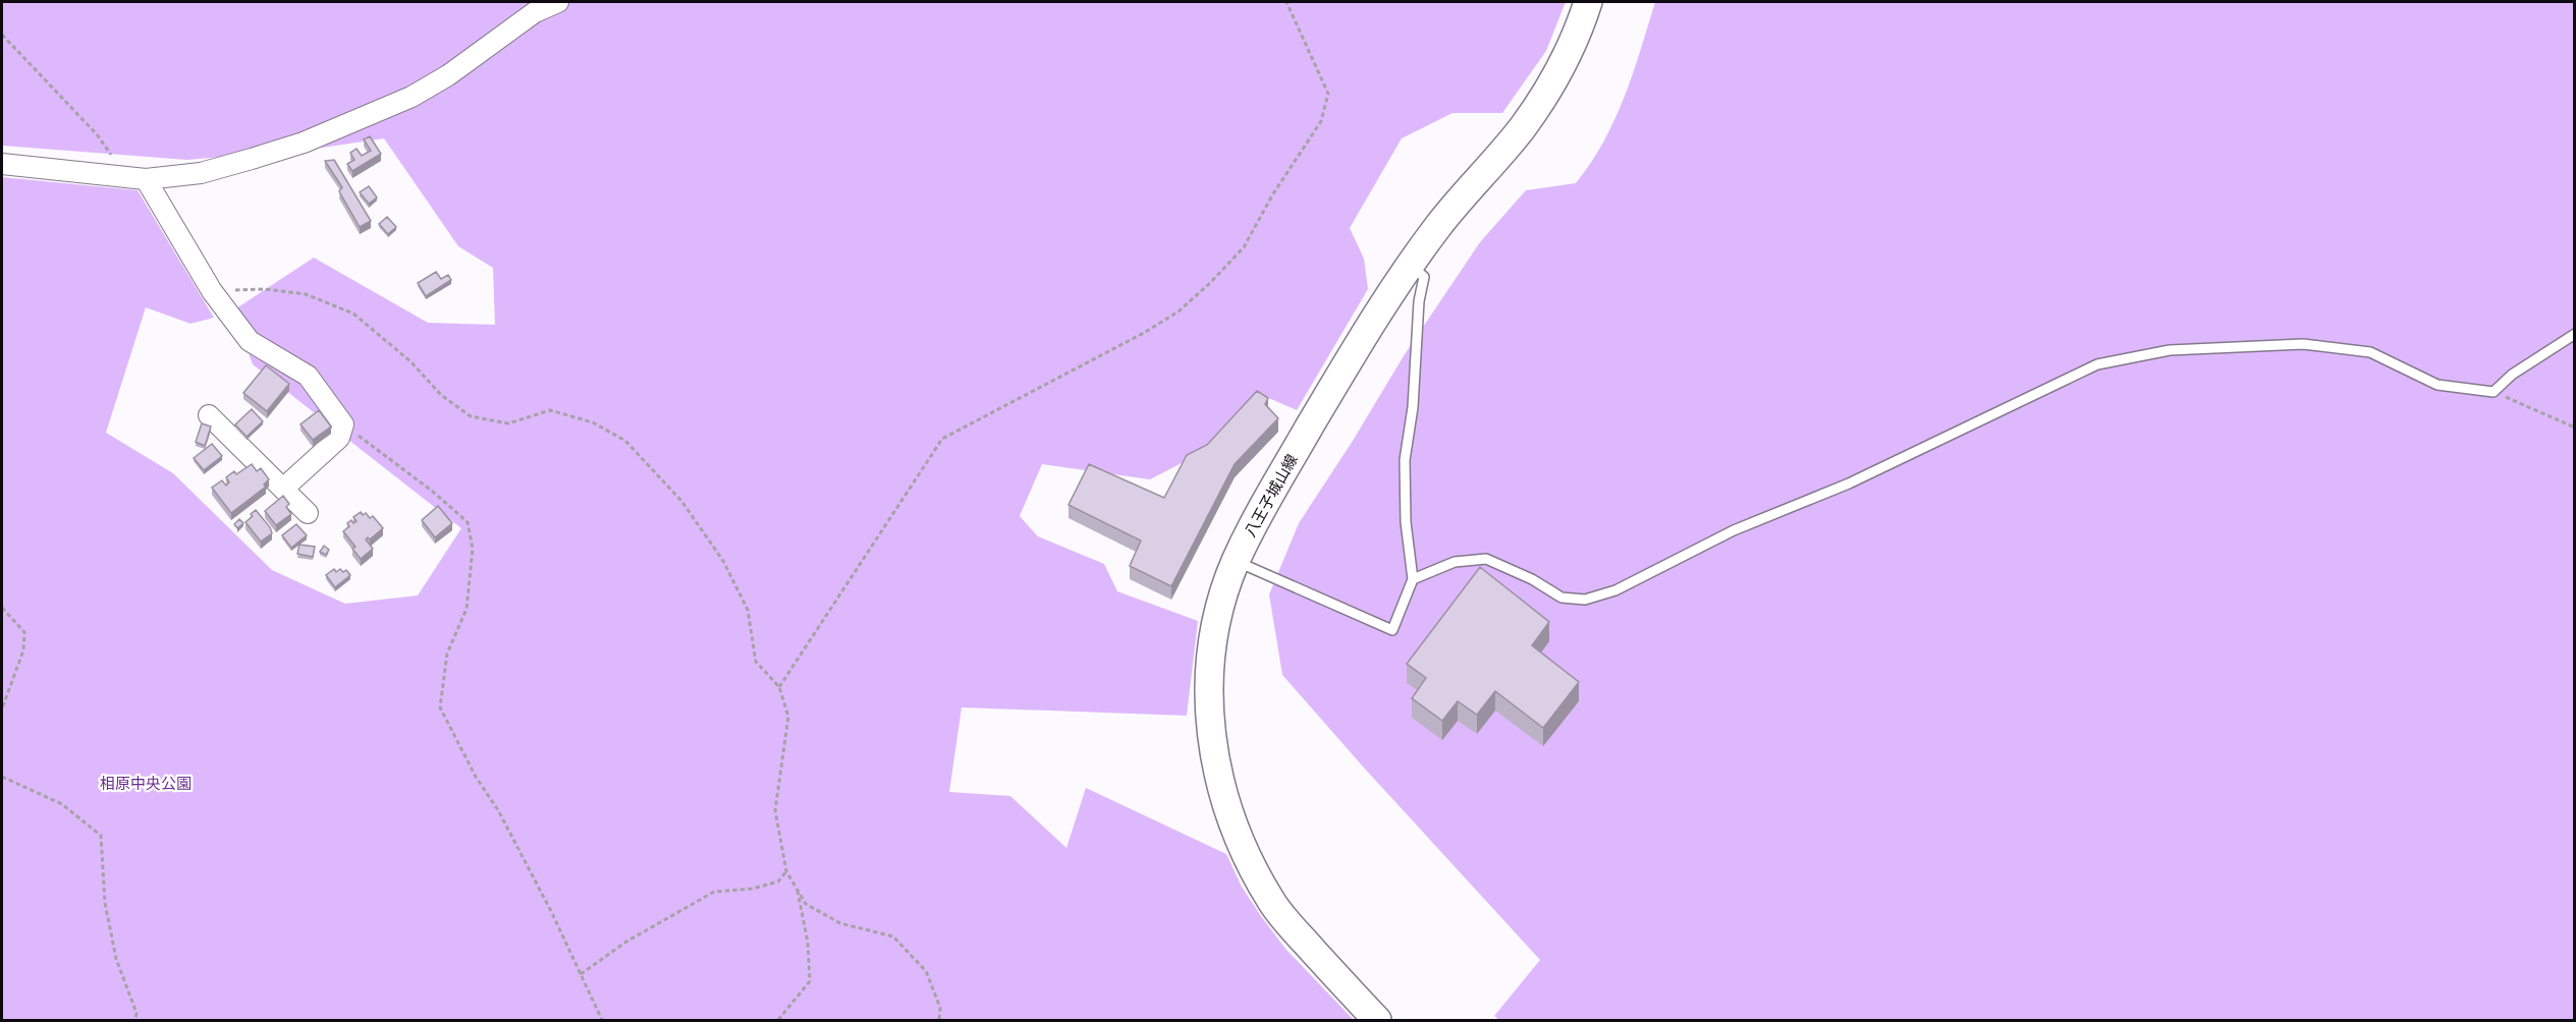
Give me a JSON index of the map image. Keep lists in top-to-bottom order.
{
  "streets": {
    "main road": ["八王子城山線"]
  },
  "parks": ["相原中央公園"]
}
